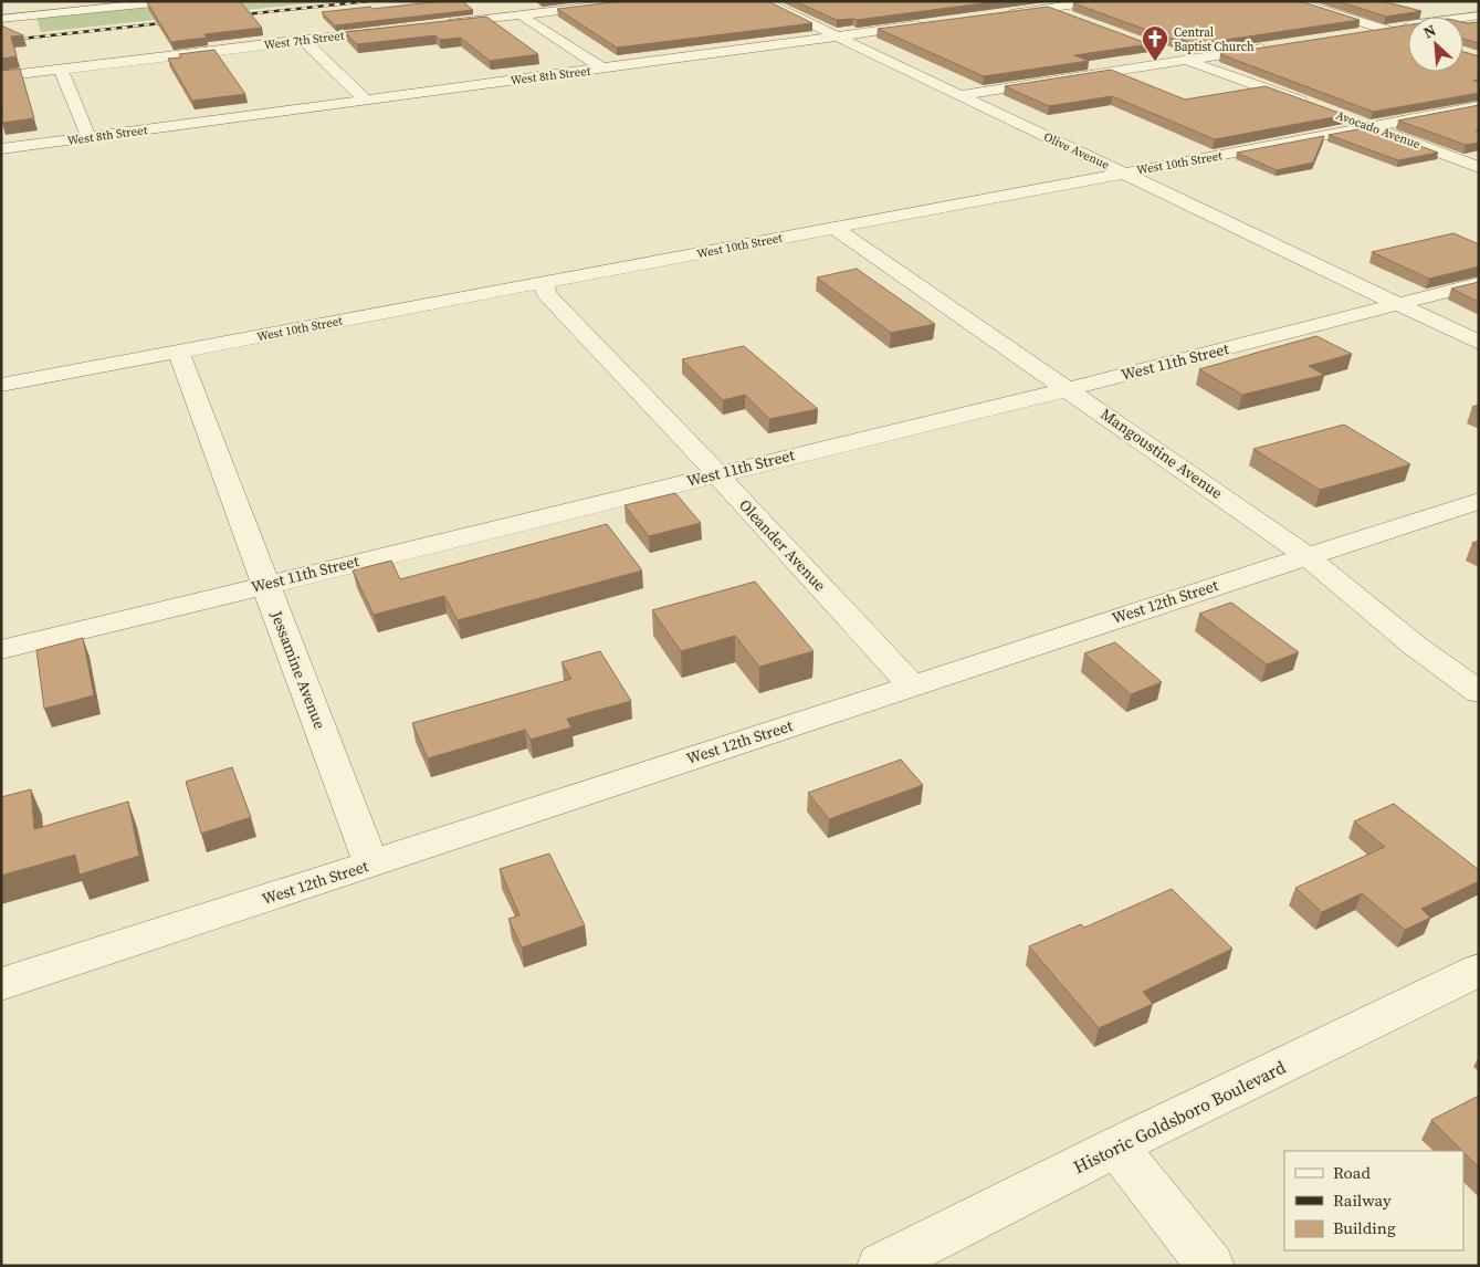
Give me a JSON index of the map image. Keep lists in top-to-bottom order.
{
  "streets": {
    "street": [
      "West 7th Street",
      "West 8th Street",
      "Avocado Avenue",
      "Olive Avenue",
      "West 10th Street",
      "West 11th Street",
      "Mangoustine Avenue",
      "Oleander Avenue",
      "West 12th Street",
      "Jessamine Avenue",
      "Historic Goldsboro Boulevard"
    ]
  },
  "crossings": [
    ["West 8th Street", "Olive Avenue"],
    ["Avocado Avenue", "West 10th Street"],
    ["Olive Avenue", "West 10th Street"],
    ["Olive Avenue", "West 11th Street"],
    ["West 10th Street", "Mangoustine Avenue"],
    ["West 10th Street", "Oleander Avenue"],
    ["West 10th Street", "Jessamine Avenue"],
    ["West 11th Street", "Mangoustine Avenue"],
    ["West 11th Street", "Oleander Avenue"],
    ["West 11th Street", "Jessamine Avenue"],
    ["Mangoustine Avenue", "West 12th Street"],
    ["Oleander Avenue", "West 12th Street"],
    ["West 12th Street", "Jessamine Avenue"]
  ],
  "places": {
    "church": ["Central Baptist Church"]
  },
  "legend": ["Road", "Railway", "Building"],
  "north": "top left"
}
